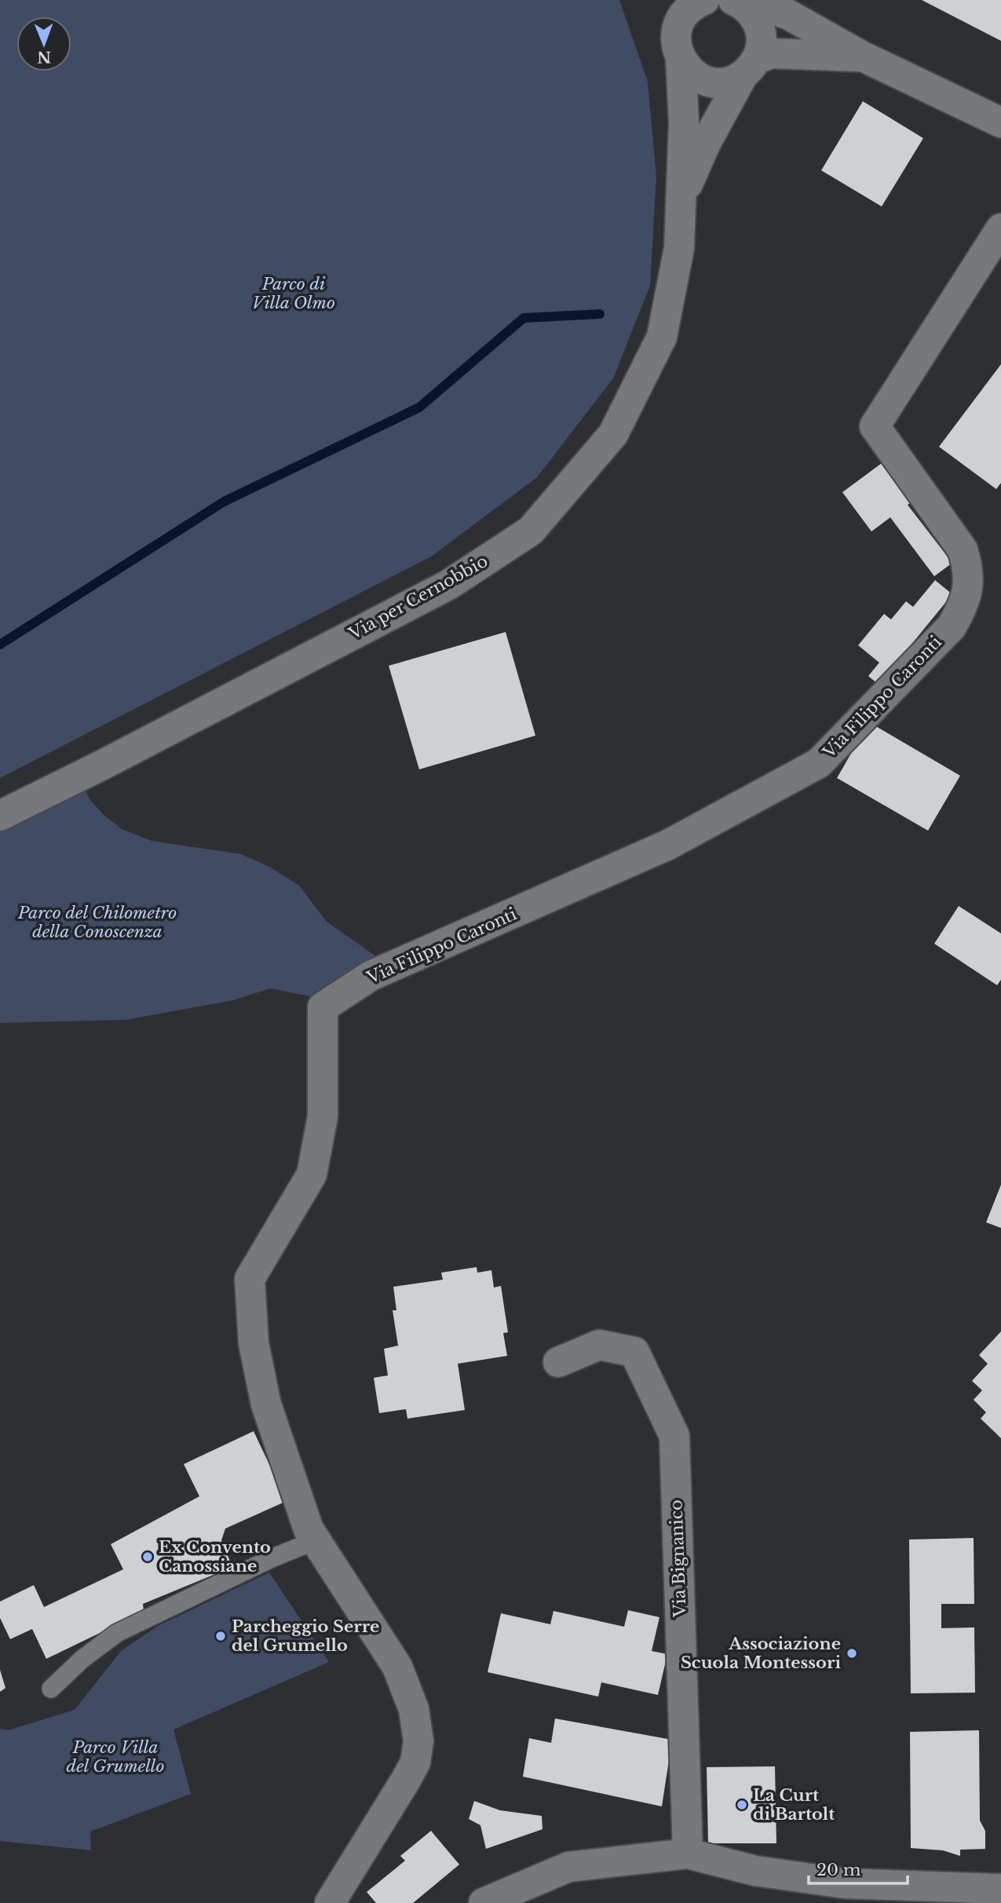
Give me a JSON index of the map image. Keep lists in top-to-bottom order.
{
  "streets": {
    "street": ["Via per Cernobbio", "Via Filippo Caronti", "Via Bignanico"]
  },
  "parks": ["Parco di Villa Olmo", "Parco del Chilometro della Conoscenza", "Parco Villa del Grumello"],
  "places": [
    "Ex Convento Canossiane",
    "Parcheggio Serre del Grumello",
    "Associazione Scuola Montessori",
    "La Curt di Bartolt"
  ],
  "scale_bar": "20 m",
  "north": "bottom"
}
